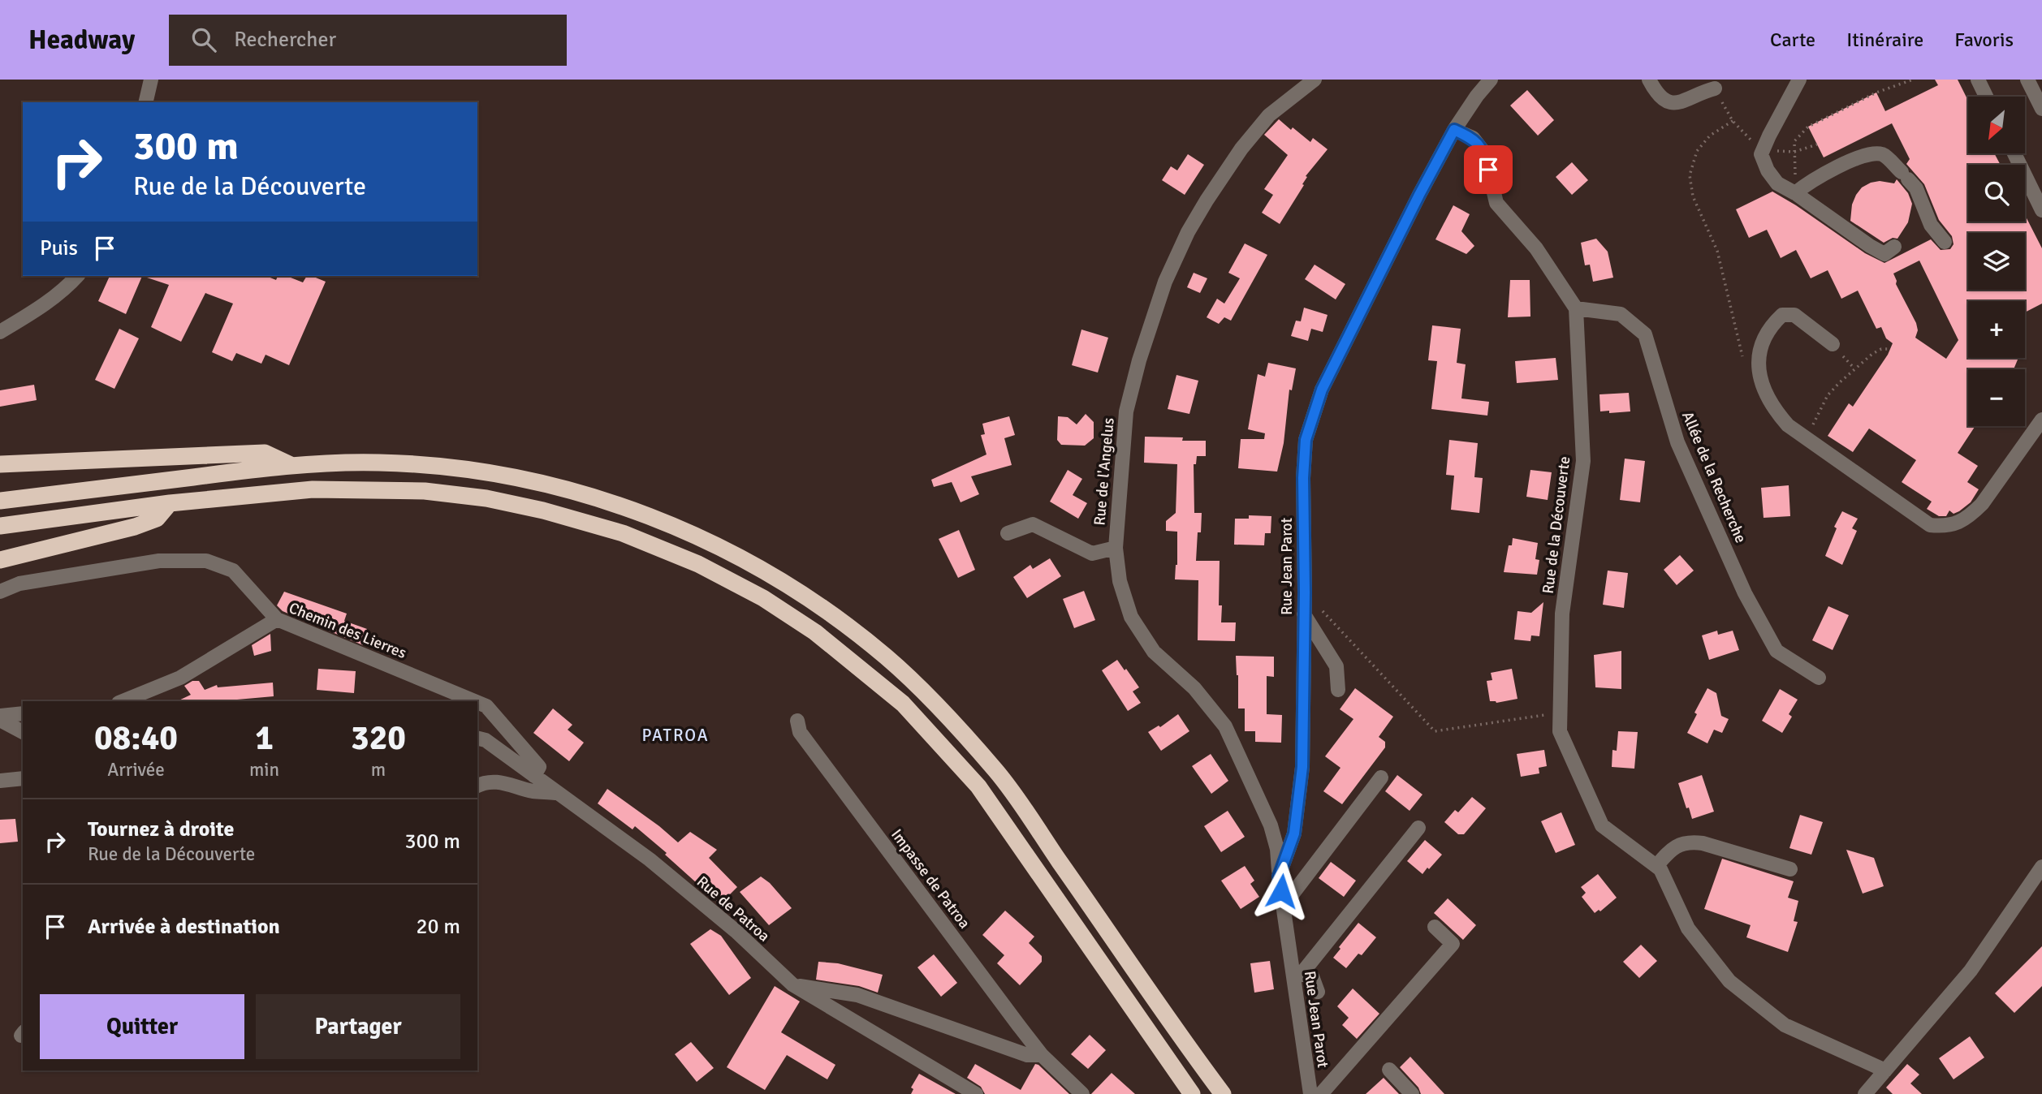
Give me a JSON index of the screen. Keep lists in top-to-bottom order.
{
  "streets": {
    "street": [
      "Rue de l'Angelus",
      "Allée de la Recherche",
      "Rue de la Découverte",
      "Rue Jean Parot",
      "Chemin des Lierres",
      "Impasse de Patroa",
      "Rue de Patroa"
    ]
  },
  "crossings": [
    ["Rue de l'Angelus", "Rue Jean Parot"],
    ["Allée de la Recherche", "Rue de la Découverte"],
    ["Chemin des Lierres", "Rue de Patroa"]
  ],
  "districts": ["PATROA"],
  "north": "bottom left",
  "page": {
    "header": "Headway",
    "search": "Rechercher",
    "nav": ["Carte", "Itinéraire", "Favoris"],
    "map_buttons": ["+", "−"],
    "turn": ["300 m", "Rue de la Découverte"],
    "then": "Puis",
    "eta": [
      "08:40",
      "Arrivée",
      "1",
      "min",
      "320",
      "m"
    ],
    "list": [
      {
        "name": "Tournez à droite",
        "note": "Rue de la Découverte",
        "value": "300 m"
      },
      {
        "name": "Arrivée à destination",
        "value": "20 m"
      }
    ],
    "buttons": ["Quitter", "Partager"]
  }
}
